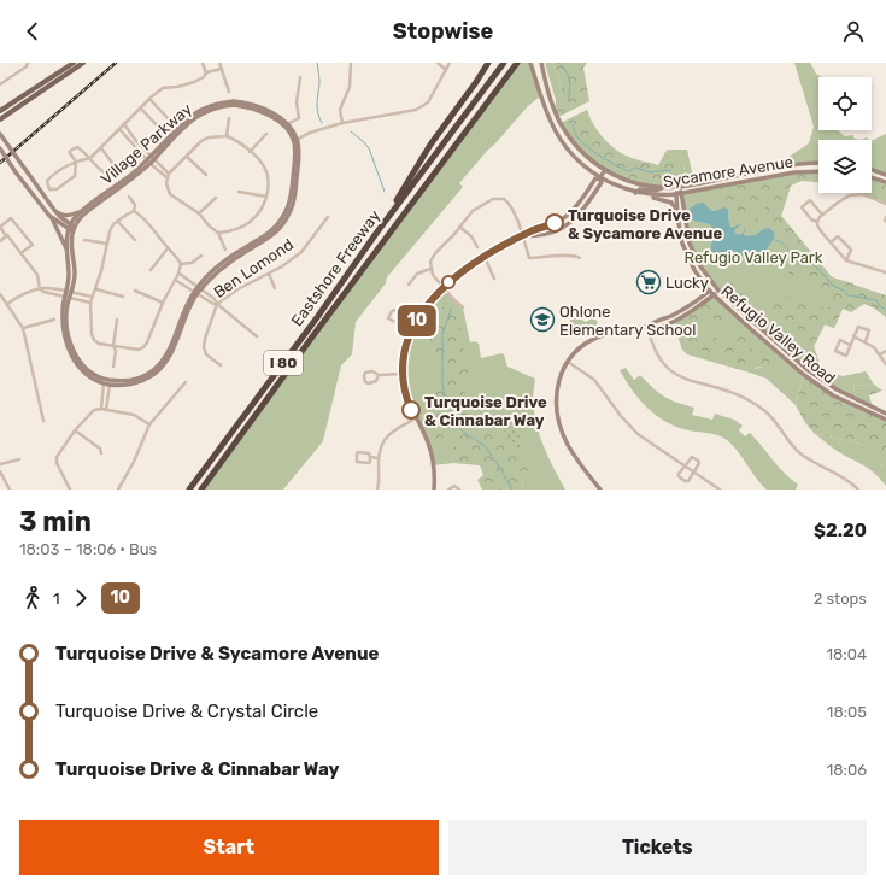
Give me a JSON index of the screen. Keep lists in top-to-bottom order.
{
  "streets": {
    "highway": ["Eastshore Freeway", "I 80"],
    "street": [
      "Village Parkway",
      "Sycamore Avenue",
      "Ben Lomond",
      "Refugio Valley Road"
    ]
  },
  "crossings": [
    ["Sycamore Avenue", "Refugio Valley Road"]
  ],
  "parks": ["Refugio Valley Park"],
  "places": {
    "other": ["Turquoise Drive & Sycamore Avenue", "Turquoise Drive & Cinnabar Way"],
    "supermarket": ["Lucky"],
    "school or university": ["Ohlone Elementary School"]
  },
  "lines": ["bus line 10"],
  "page": {
    "header": "Stopwise",
    "on_map": "10",
    "heading": ["3 min", "18:03 – 18:06 · Bus", "$2.20"],
    "legs": ["1", "10", "2 stops"],
    "list": [
      {
        "name": "Turquoise Drive & Sycamore Avenue",
        "value": "18:04"
      },
      {
        "name": "Turquoise Drive & Crystal Circle",
        "value": "18:05"
      },
      {
        "name": "Turquoise Drive & Cinnabar Way",
        "value": "18:06"
      }
    ],
    "buttons": ["Start", "Tickets"]
  }
}
